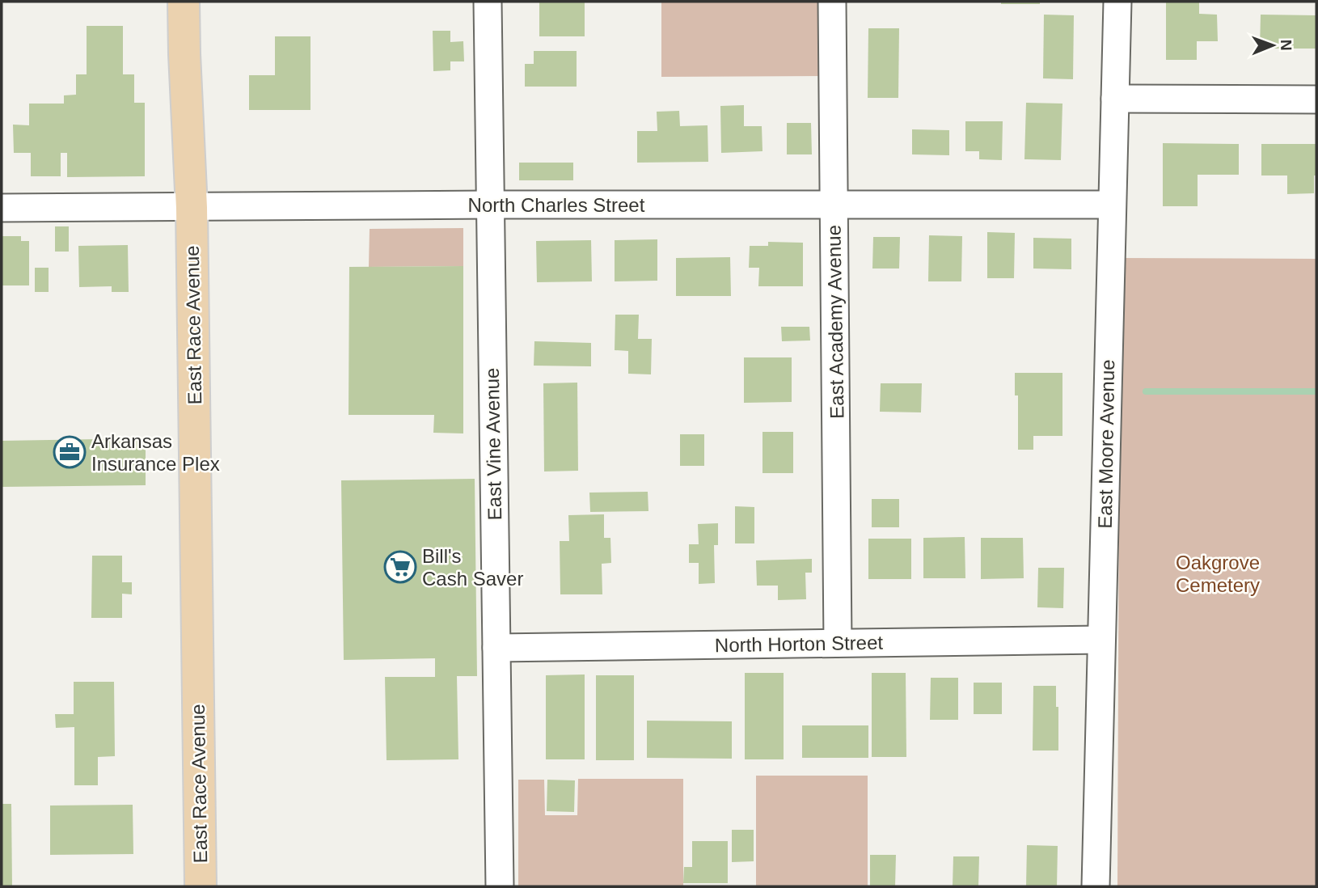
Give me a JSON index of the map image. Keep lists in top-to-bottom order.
{
  "streets": {
    "main road": ["East Race Avenue"],
    "street": [
      "North Charles Street",
      "East Academy Avenue",
      "East Vine Avenue",
      "East Moore Avenue",
      "North Horton Street"
    ]
  },
  "crossings": [
    ["North Charles Street", "East Academy Avenue"],
    ["North Charles Street", "East Race Avenue"],
    ["North Charles Street", "East Vine Avenue"],
    ["North Charles Street", "East Moore Avenue"],
    ["East Academy Avenue", "North Horton Street"],
    ["East Vine Avenue", "North Horton Street"],
    ["East Moore Avenue", "North Horton Street"]
  ],
  "parks": ["Oakgrove Cemetery"],
  "places": {
    "office": ["Arkansas Insurance Plex"],
    "supermarket": ["Bill's Cash Saver"]
  },
  "north": "right"
}
